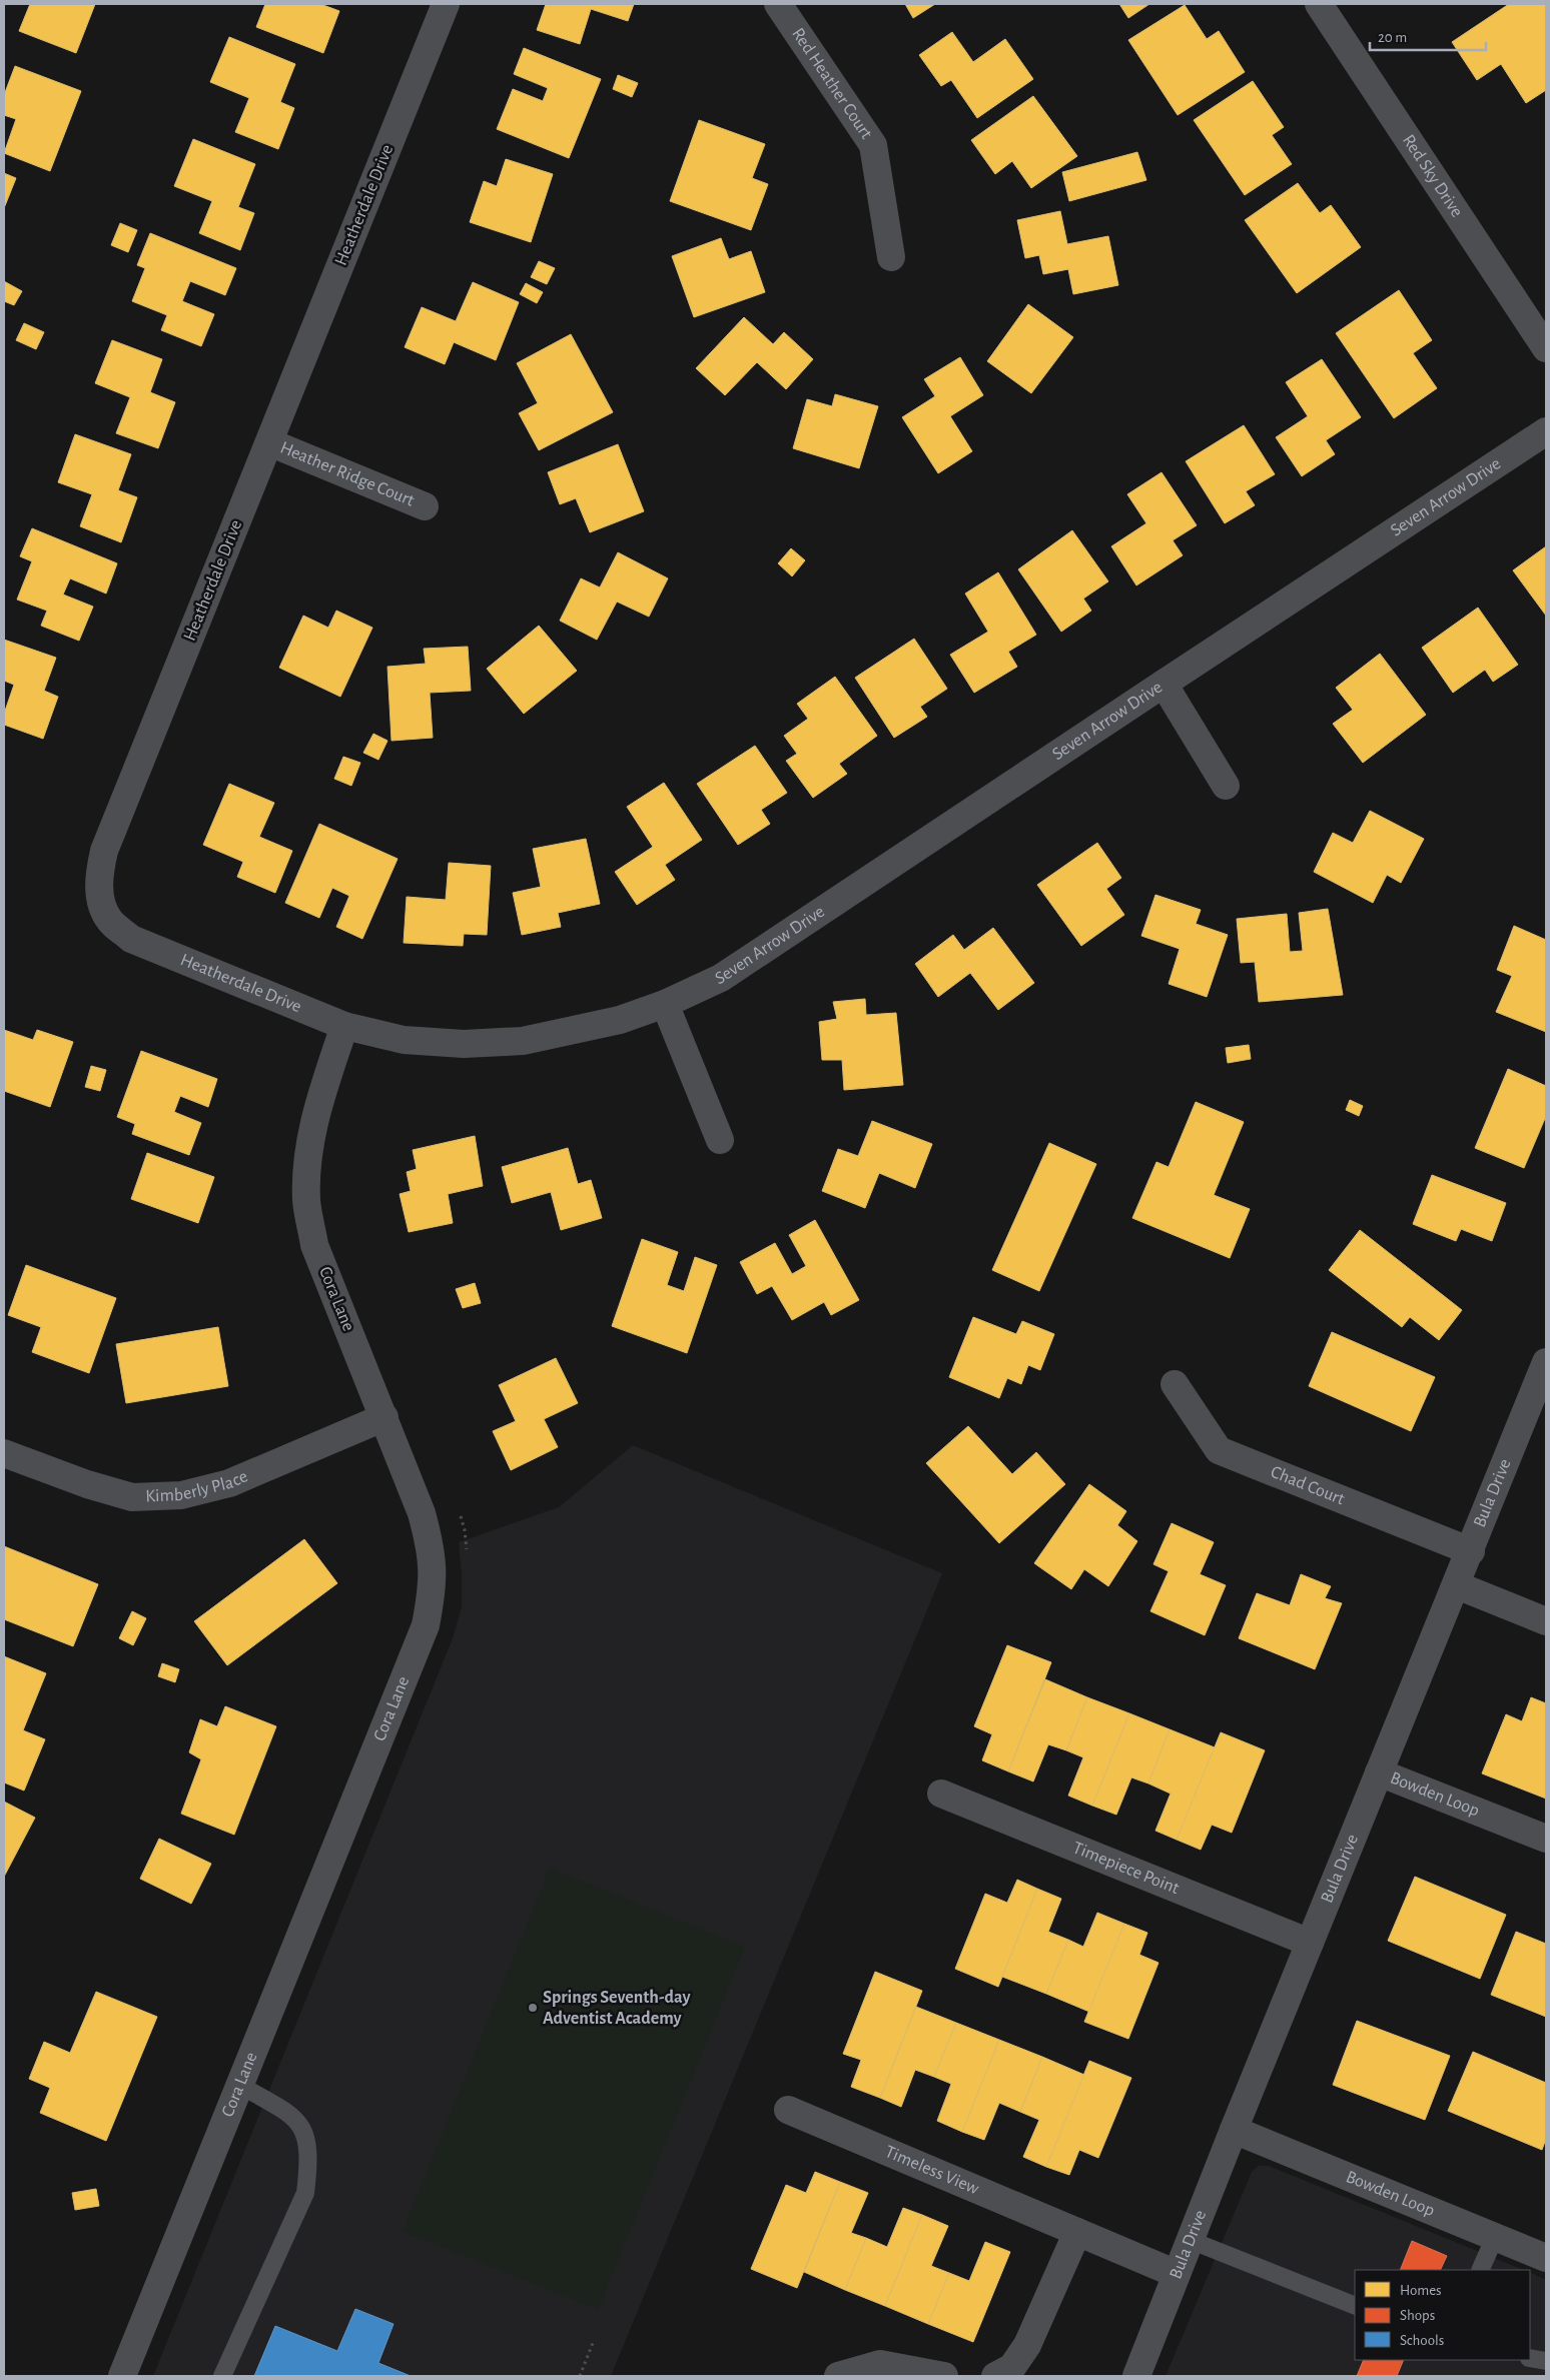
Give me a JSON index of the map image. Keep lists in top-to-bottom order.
{
  "streets": {
    "street": [
      "Red Heather Court",
      "Red Sky Drive",
      "Heatherdale Drive",
      "Heather Ridge Court",
      "Seven Arrow Drive",
      "Cora Lane",
      "Kimberly Place",
      "Chad Court",
      "Bula Drive",
      "Bowden Loop",
      "Timepiece Point",
      "Timeless View"
    ]
  },
  "crossings": [
    ["Heatherdale Drive", "Heather Ridge Court"],
    ["Heatherdale Drive", "Seven Arrow Drive"],
    ["Heatherdale Drive", "Cora Lane"],
    ["Seven Arrow Drive", "Cora Lane"],
    ["Cora Lane", "Kimberly Place"],
    ["Chad Court", "Bula Drive"],
    ["Bula Drive", "Bowden Loop"],
    ["Bula Drive", "Timepiece Point"],
    ["Bula Drive", "Timeless View"]
  ],
  "places": ["Springs Seventh-day Adventist Academy"],
  "legend": ["Homes", "Shops", "Schools"],
  "scale_bar": "20 m"
}
